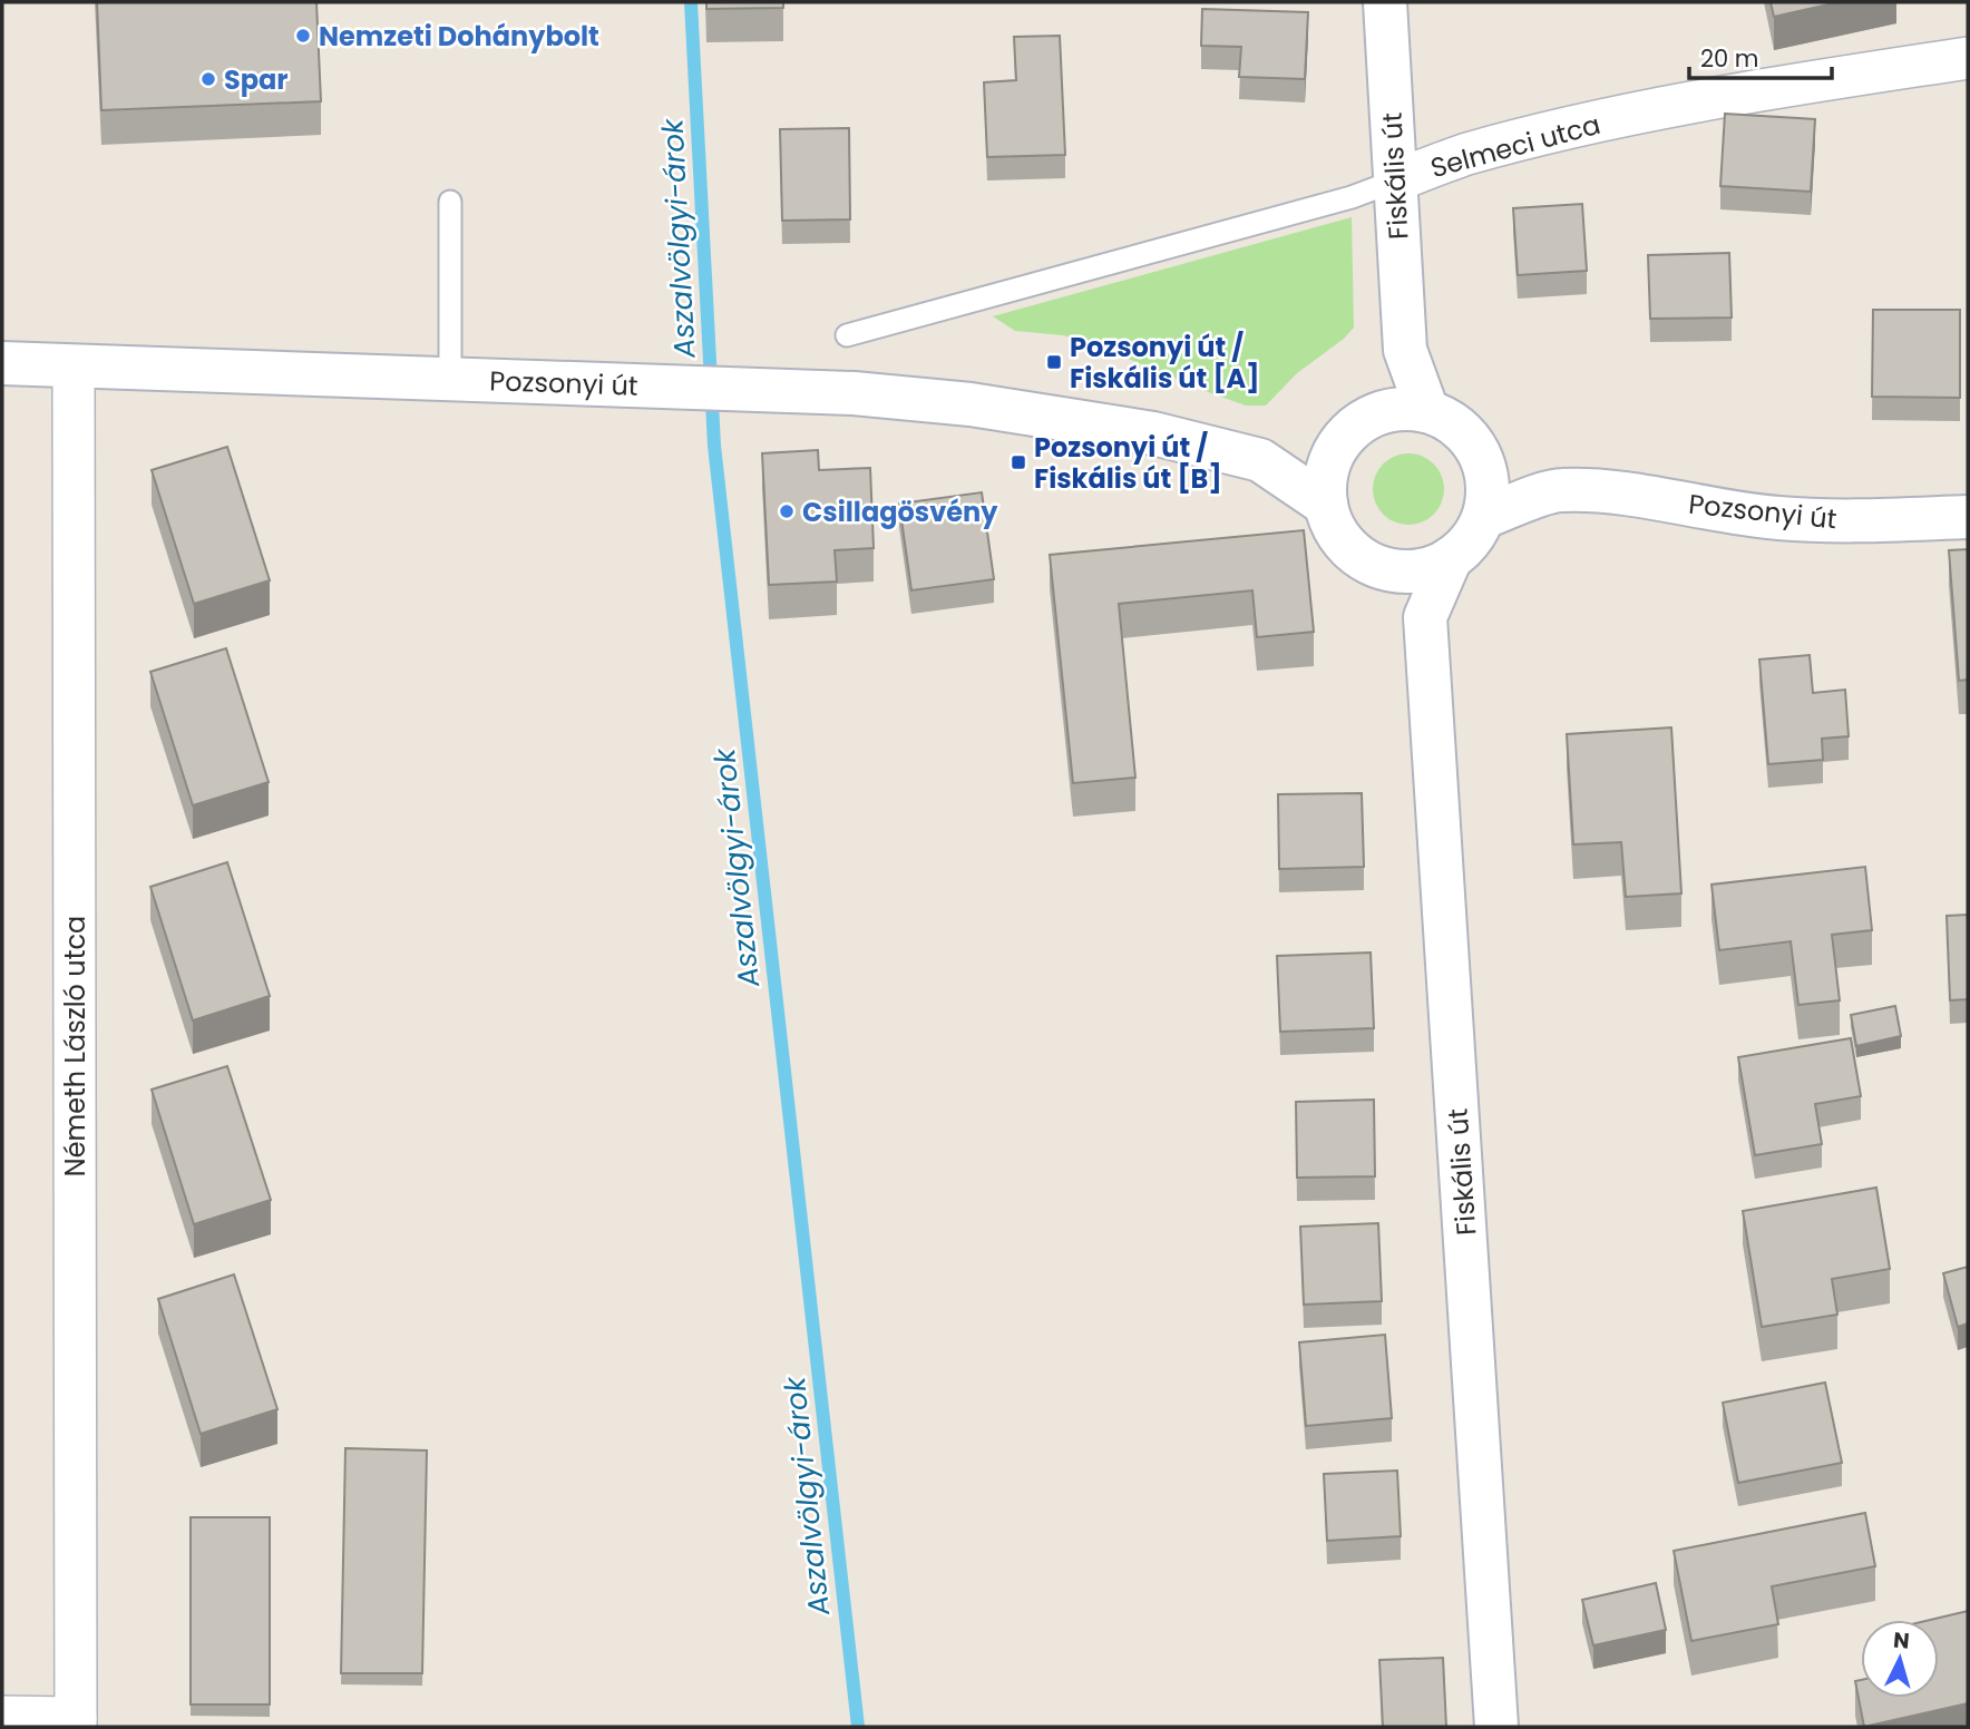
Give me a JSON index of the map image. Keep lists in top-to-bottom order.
{
  "streets": {
    "street": [
      "Selmeci utca",
      "Fiskális út",
      "Pozsonyi út",
      "Németh László utca"
    ]
  },
  "crossings": [
    ["Selmeci utca", "Fiskális út"],
    ["Fiskális út", "Pozsonyi út"],
    ["Pozsonyi út", "Németh László utca"]
  ],
  "water": ["Aszalvölgyi-árok"],
  "places": {
    "other": ["Nemzeti Dohánybolt", "Spar", "Csillagösvény"],
    "transit": ["Pozsonyi út / Fiskális út [A]", "Pozsonyi út / Fiskális út [B]"]
  },
  "scale_bar": "20 m",
  "north": "top"
}
